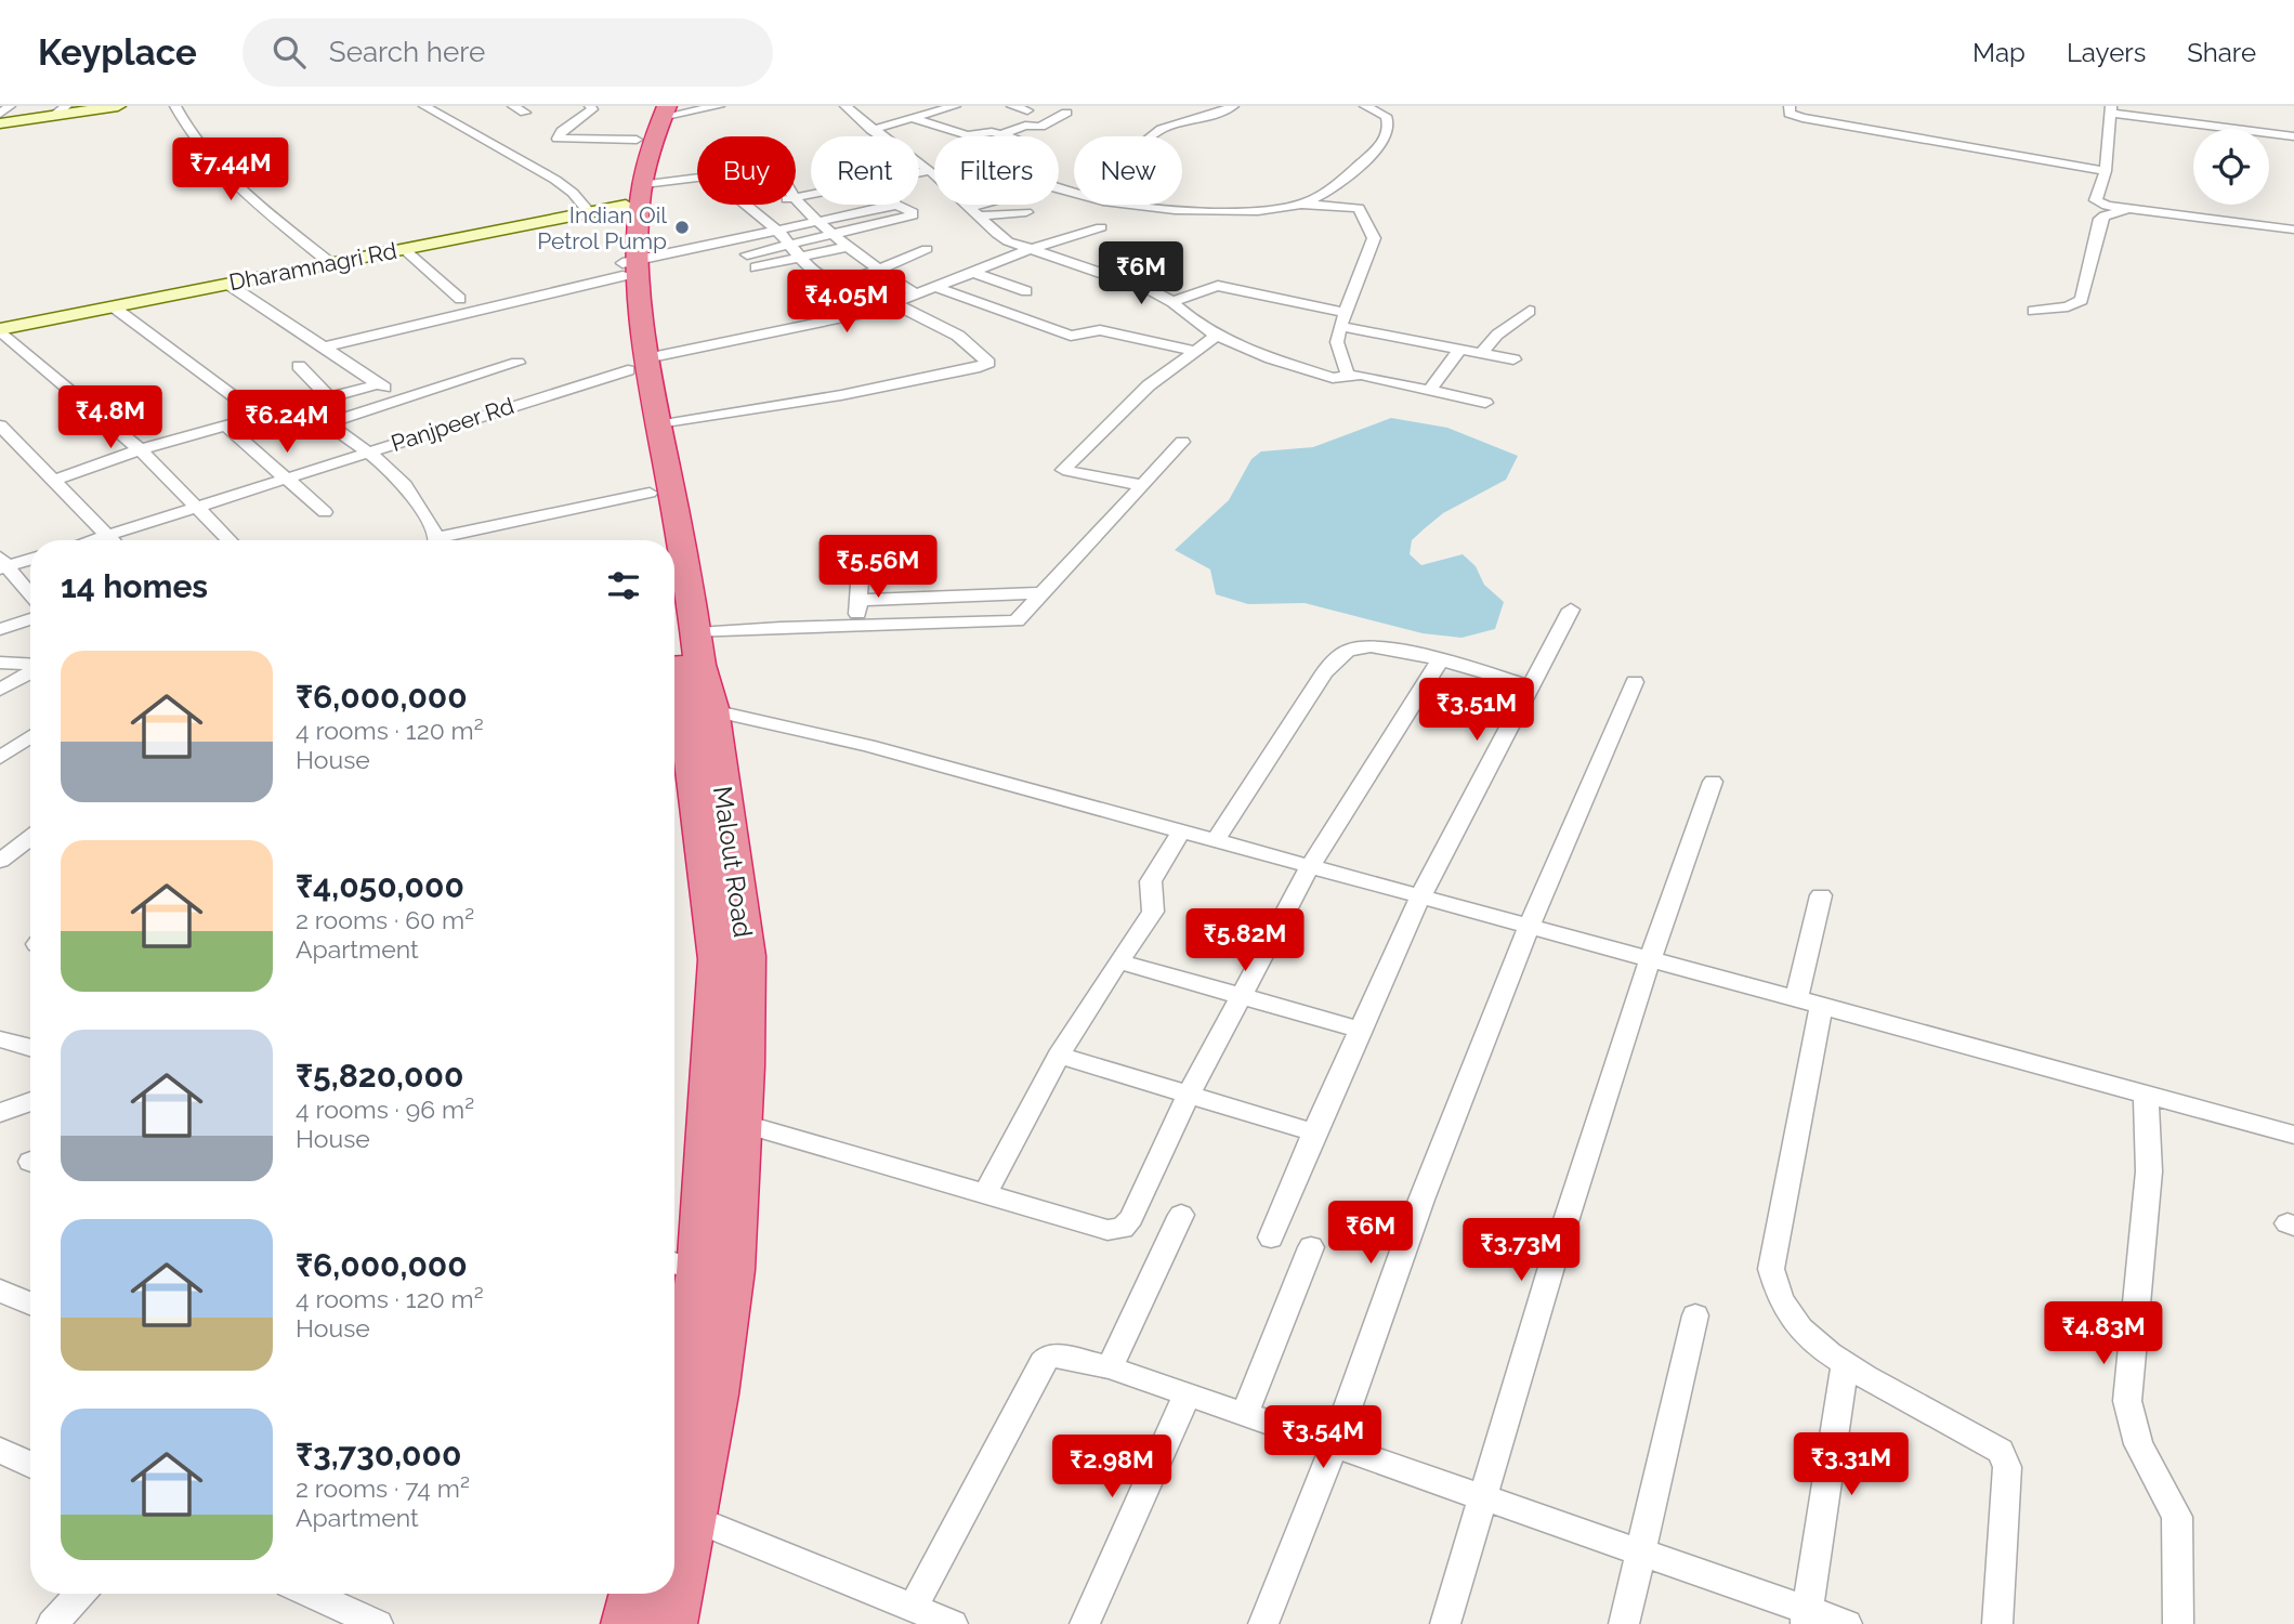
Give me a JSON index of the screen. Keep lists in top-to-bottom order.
{
  "streets": {
    "highway": ["Malout Road"],
    "street": ["Dharamnagri Rd", "Panjpeer Rd"]
  },
  "crossings": [
    ["Dharamnagri Rd", "Malout Road"],
    ["Panjpeer Rd", "Malout Road"]
  ],
  "places": ["Indian Oil Petrol Pump"],
  "page": {
    "header": "Keyplace",
    "search": "Search here",
    "nav": ["Map", "Layers", "Share"],
    "chip": [
      "Buy",
      "Rent",
      "Filters",
      "New"
    ],
    "price": [
      "₹7.44M",
      "₹6M",
      "₹4.05M",
      "₹4.8M",
      "₹6.24M",
      "₹5.56M",
      "₹3.51M",
      "₹5.82M",
      "₹6M",
      "₹3.73M",
      "₹4.83M",
      "₹3.54M",
      "₹3.31M",
      "₹2.98M"
    ],
    "heading": "14 homes",
    "list": [
      {
        "name": "₹6,000,000",
        "note": "4 rooms · 120 m² · House"
      },
      {
        "name": "₹4,050,000",
        "note": "2 rooms · 60 m² · Apartment"
      },
      {
        "name": "₹5,820,000",
        "note": "4 rooms · 96 m² · House"
      },
      {
        "name": "₹6,000,000",
        "note": "4 rooms · 120 m² · House"
      },
      {
        "name": "₹3,730,000",
        "note": "2 rooms · 74 m² · Apartment"
      }
    ]
  }
}
